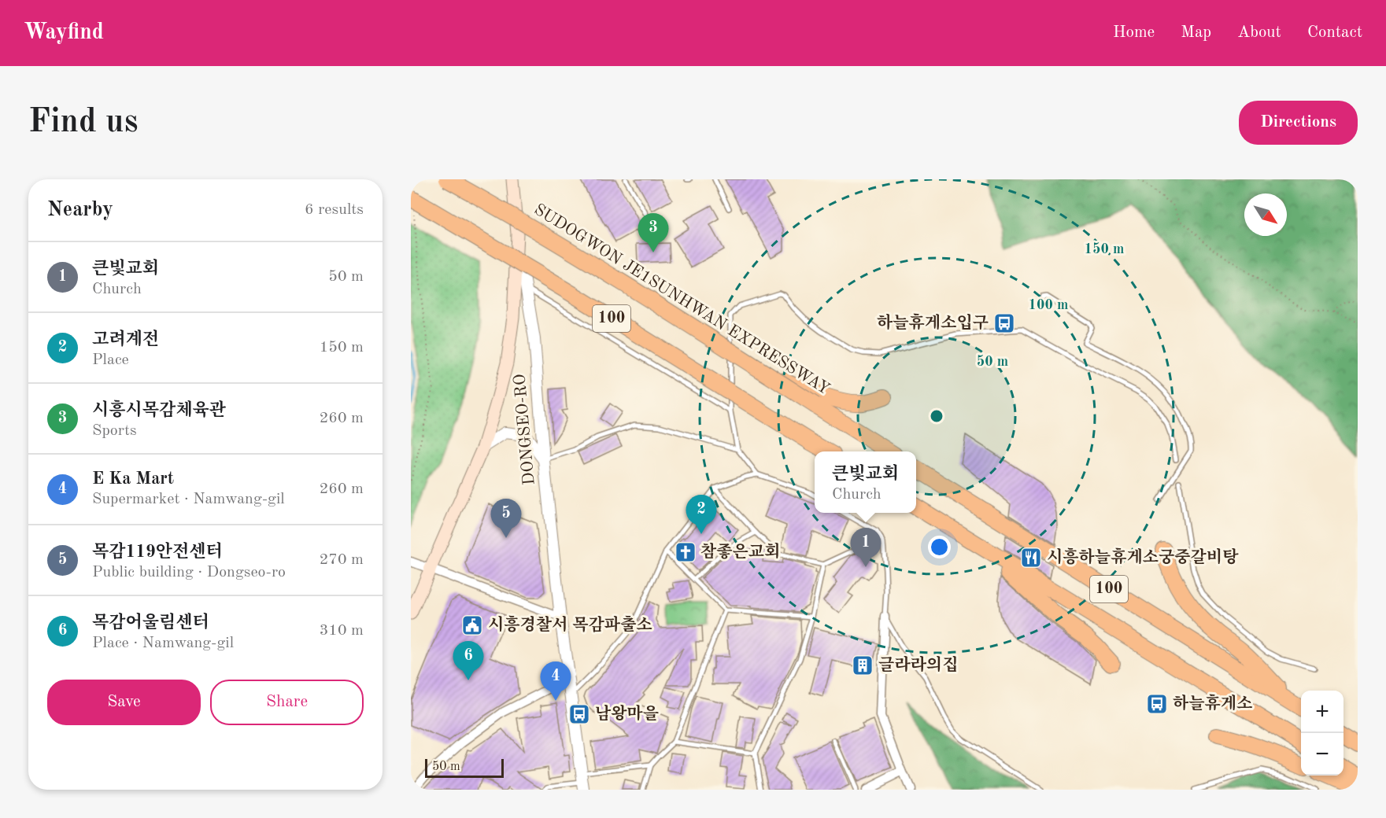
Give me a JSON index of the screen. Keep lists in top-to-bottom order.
{
  "streets": {
    "highway": ["SUDOGWON JE1SUNHWAN EXPRESSWAY", "100"],
    "main road": ["DONGSEO-RO"]
  },
  "places": {
    "bus stop": ["하늘휴게소입구", "하늘휴게소", "남왕마을"],
    "church": ["참좋은교회"],
    "restaurant": ["시흥하늘휴게소궁중갈비탕"],
    "public building": ["시흥경찰서 목감파출소"],
    "building": ["글라라의집"]
  },
  "scale_bar": "50 m",
  "north": "bottom right",
  "page": {
    "header": "Wayfind",
    "nav": [
      "Home",
      "Map",
      "About",
      "Contact"
    ],
    "buttons": [
      "Directions",
      ["Save", "Share"]
    ],
    "title": "Find us",
    "heading": ["Nearby", "6 results"],
    "pins": [
      "3",
      "2",
      "5",
      "1",
      "6",
      "4"
    ],
    "list": [
      {
        "mark": "1",
        "name": "큰빛교회",
        "note": "Church",
        "value": "50 m"
      },
      {
        "mark": "2",
        "name": "고려계전",
        "note": "Place",
        "value": "150 m"
      },
      {
        "mark": "3",
        "name": "시흥시목감체육관",
        "note": "Sports",
        "value": "260 m"
      },
      {
        "mark": "4",
        "name": "E Ka Mart",
        "note": "Supermarket · Namwang-gil",
        "value": "260 m"
      },
      {
        "mark": "5",
        "name": "목감119안전센터",
        "note": "Public building · Dongseo-ro",
        "value": "270 m"
      },
      {
        "mark": "6",
        "name": "목감어울림센터",
        "note": "Place · Namwang-gil",
        "value": "310 m"
      }
    ],
    "popup": ["큰빛교회", "Church"],
    "map_buttons": ["+", "−"],
    "scale": "50 m"
  },
  "rings": ["150 m", "100 m", "50 m"]
}
